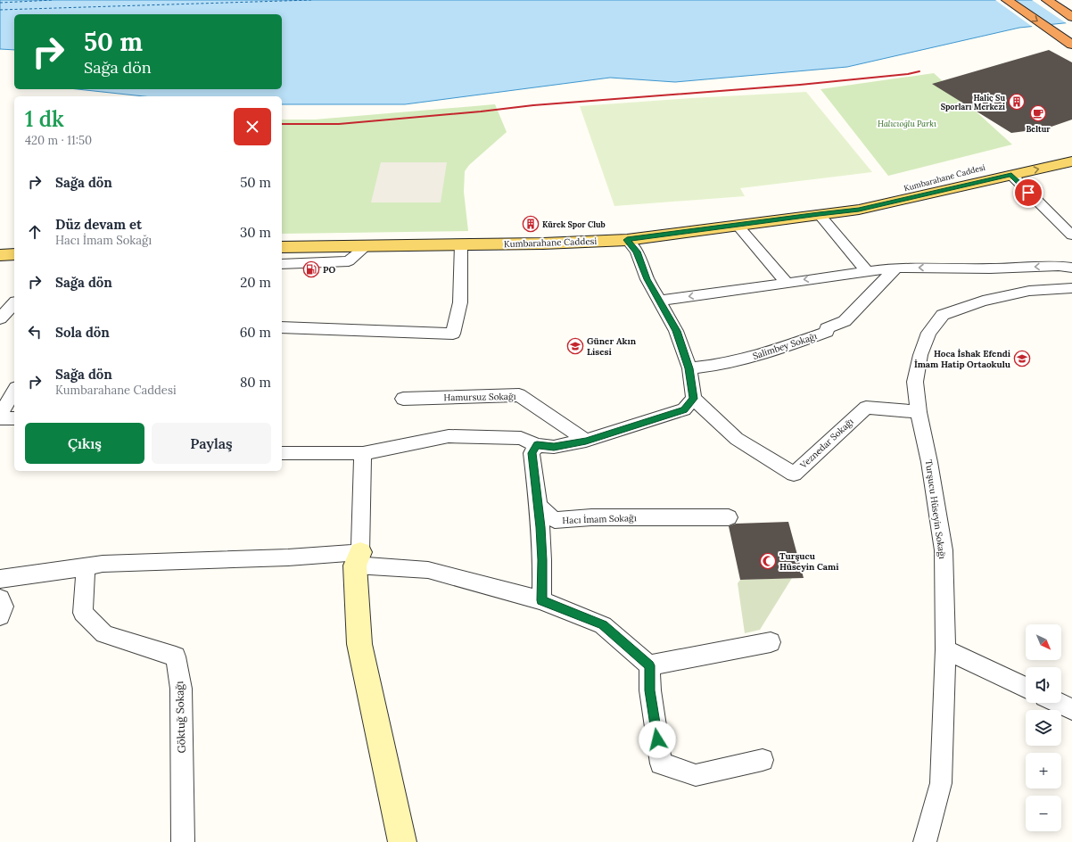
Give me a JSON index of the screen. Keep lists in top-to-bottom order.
{
  "streets": {
    "main road": ["Kumbarahane Caddesi"],
    "street": [
      "Salimbey Sokağı",
      "Hamursuz Sokağı",
      "Veznedar Sokağı",
      "Turşucu Hüseyin Sokağı",
      "Hacı İmam Sokağı",
      "Göktuğ Sokağı"
    ]
  },
  "crossings": [
    ["Veznedar Sokağı", "Turşucu Hüseyin Sokağı"]
  ],
  "parks": ["Halıcıoğlu Parkı"],
  "places": {
    "building": ["Haliç Su Sporları Merkezi", "Kürek Spor Club"],
    "cafe": ["Beltur"],
    "fuel station": ["PO"],
    "school or university": ["Güner Akın Lisesi", "Hoca İshak Efendi İmam Hatip Ortaokulu"],
    "mosque": ["Turşucu Hüseyin Cami"]
  },
  "north": "bottom right",
  "page": {
    "turn": ["50 m", "Sağa dön"],
    "heading": ["1 dk", "420 m · 11:50"],
    "list": [
      {
        "name": "Sağa dön",
        "value": "50 m"
      },
      {
        "name": "Düz devam et",
        "note": "Hacı İmam Sokağı",
        "value": "30 m"
      },
      {
        "name": "Sağa dön",
        "value": "20 m"
      },
      {
        "name": "Sola dön",
        "value": "60 m"
      },
      {
        "name": "Sağa dön",
        "note": "Kumbarahane Caddesi",
        "value": "80 m"
      }
    ],
    "buttons": ["Çıkış", "Paylaş"],
    "map_buttons": ["+", "−"]
  }
}
